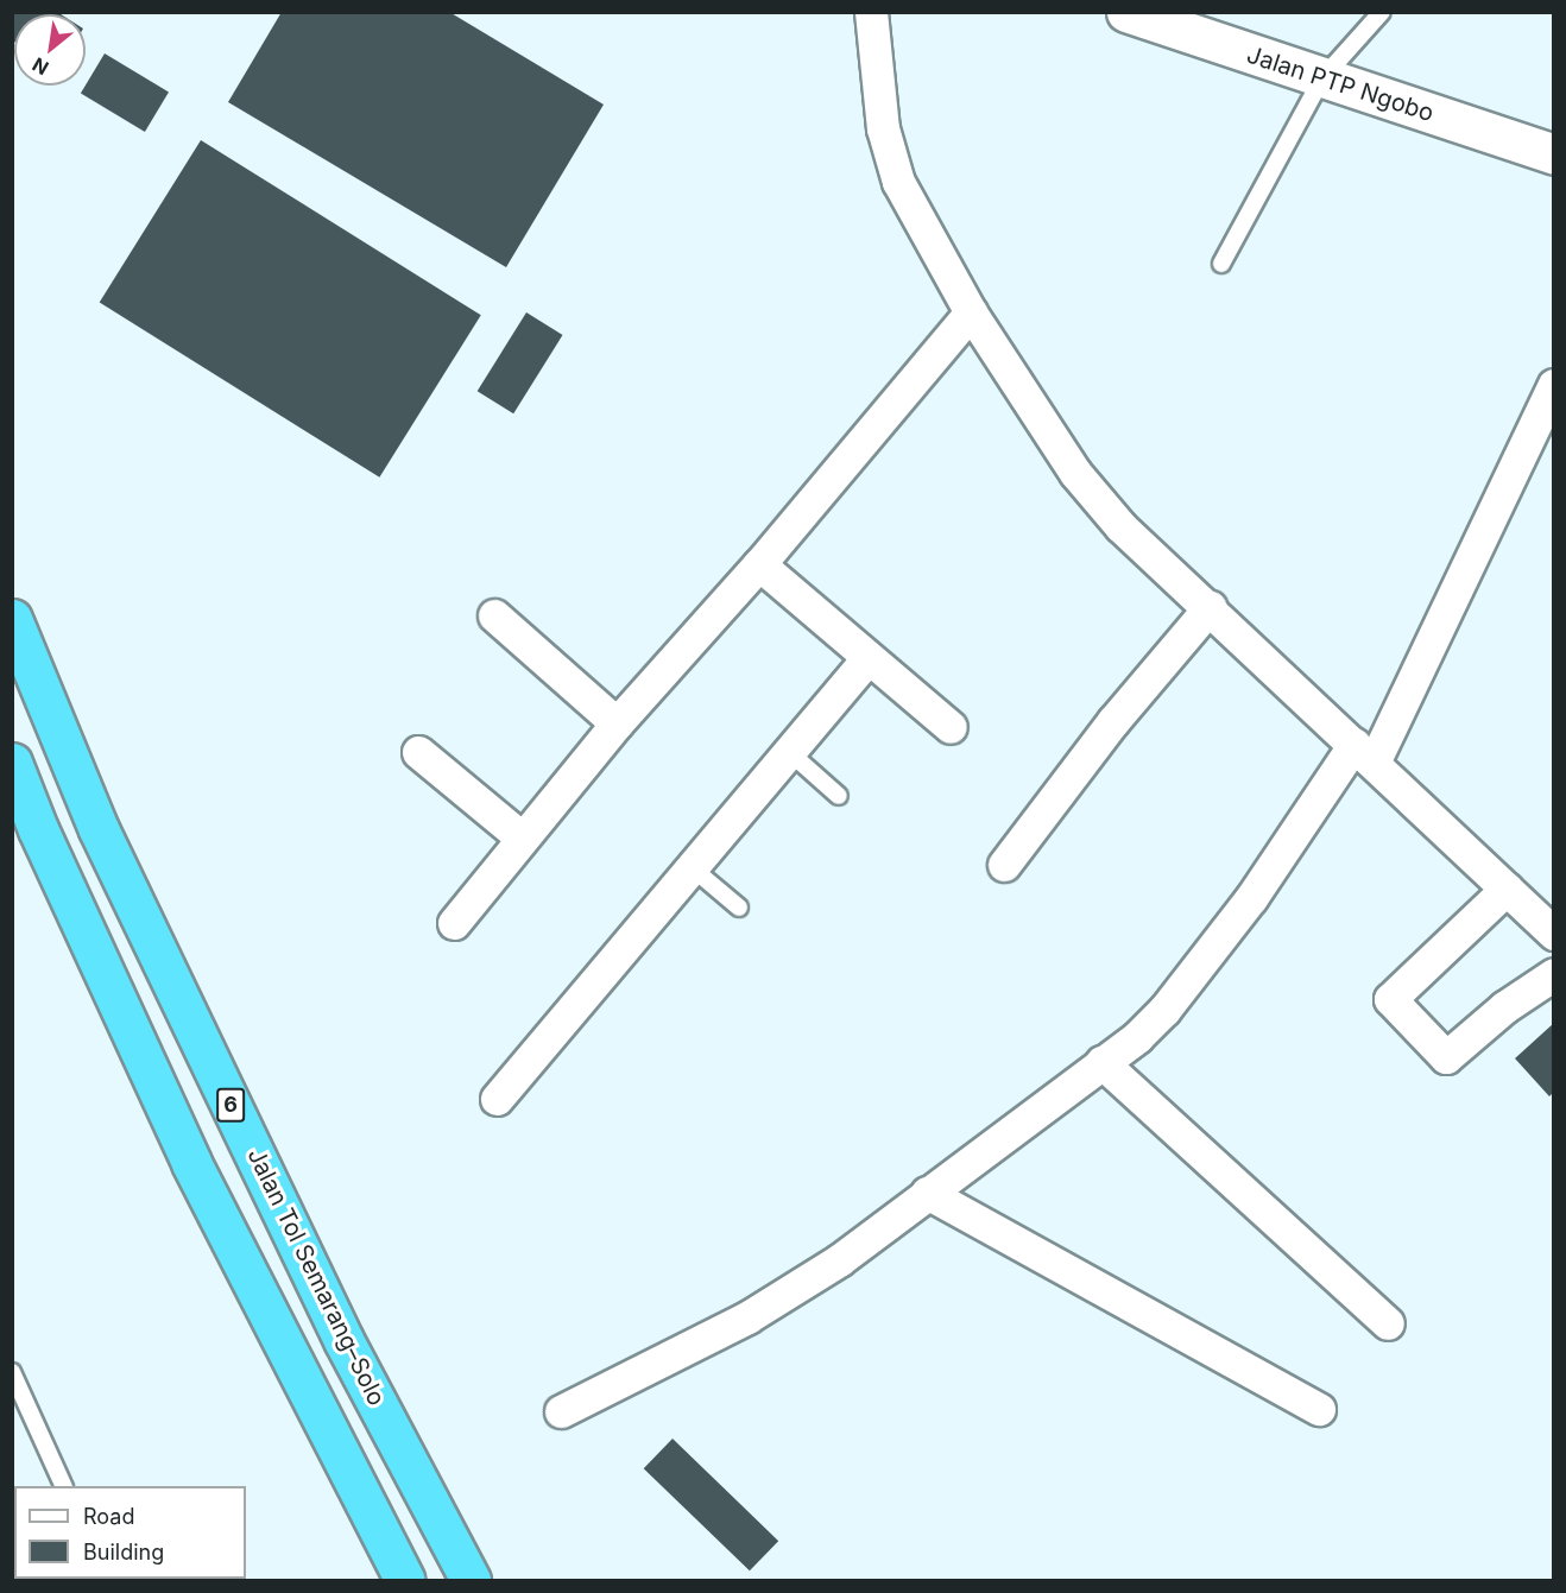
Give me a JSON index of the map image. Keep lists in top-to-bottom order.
{
  "streets": {
    "highway": ["6", "Jalan Tol Semarang–Solo"],
    "main road": ["Jalan PTP Ngobo"]
  },
  "legend": ["Road", "Building"],
  "north": "bottom left"
}
